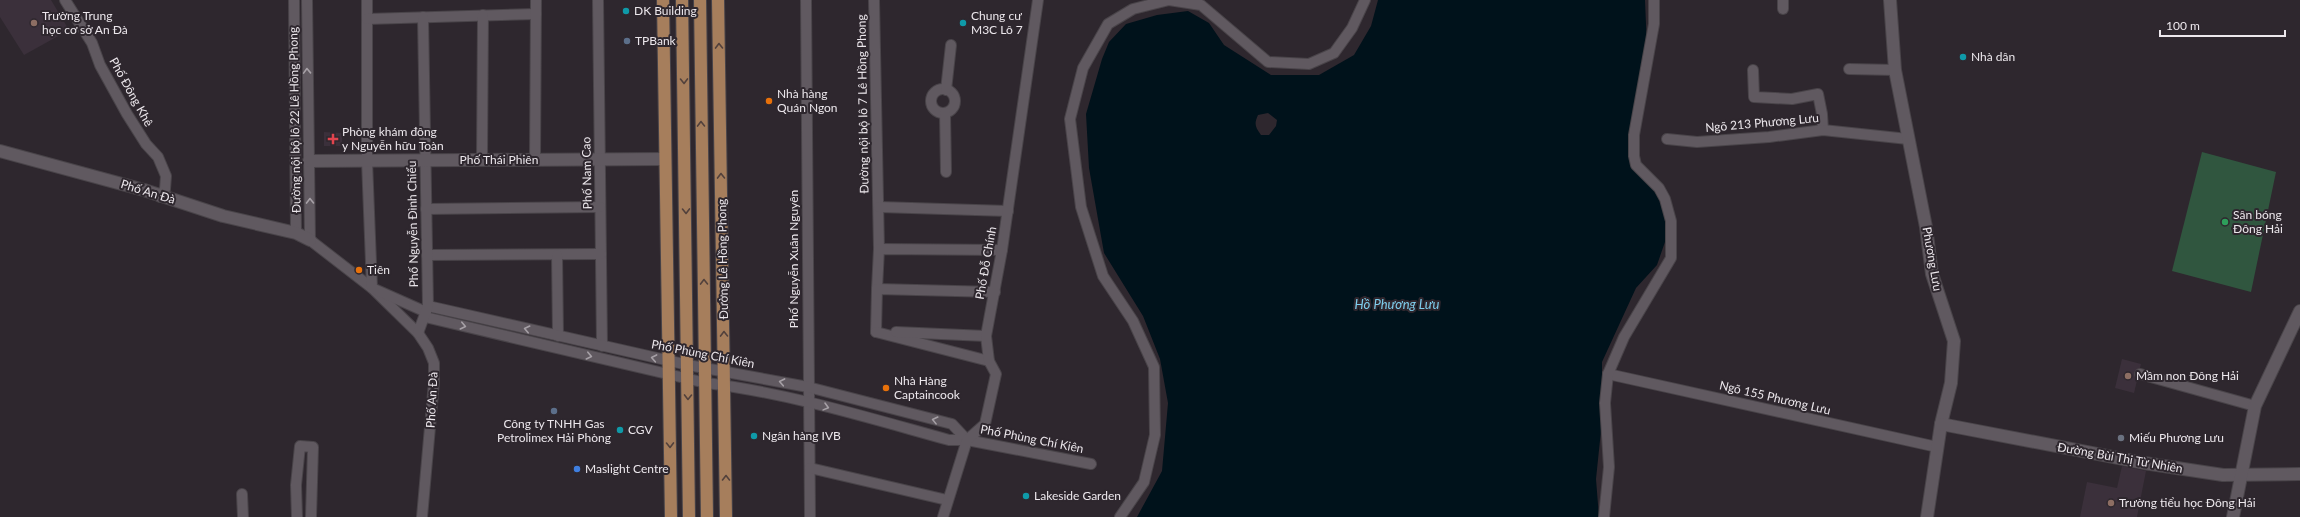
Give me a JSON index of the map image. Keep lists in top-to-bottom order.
{
  "streets": {
    "main road": ["Đường Lê Hồng Phong"],
    "street": [
      "Phố Đông Khê",
      "Đường nội bộ lô 7 Lê Hồng Phong",
      "Đường nội bộ lô 22 Lê Hồng Phong",
      "Ngõ 213 Phương Lưu",
      "Phố Thái Phiên",
      "Phố Nam Cao",
      "Phố An Đà",
      "Phố Nguyễn Đình Chiểu",
      "Phố Nguyễn Xuân Nguyên",
      "Phương Lưu",
      "Phố Đỗ Chính",
      "Phố Phùng Chí Kiên",
      "Ngõ 155 Phương Lưu",
      "Đường Bùi Thị Từ Nhiên"
    ]
  },
  "crossings": [
    ["Phố Đông Khê", "Phố An Đà"],
    ["Đường nội bộ lô 7 Lê Hồng Phong", "Phố Đỗ Chính"],
    ["Đường nội bộ lô 22 Lê Hồng Phong", "Phố Thái Phiên"],
    ["Đường nội bộ lô 22 Lê Hồng Phong", "Phố An Đà"],
    ["Ngõ 213 Phương Lưu", "Phương Lưu"],
    ["Phố Thái Phiên", "Phố Nam Cao"],
    ["Phố Thái Phiên", "Phố Nguyễn Đình Chiểu"],
    ["Phố Nam Cao", "Phố Phùng Chí Kiên"],
    ["Phố An Đà", "Phố Nguyễn Đình Chiểu"],
    ["Phố Nguyễn Đình Chiểu", "Phố Phùng Chí Kiên"],
    ["Đường Lê Hồng Phong", "Phố Phùng Chí Kiên"],
    ["Phố Nguyễn Xuân Nguyên", "Phố Phùng Chí Kiên"],
    ["Phương Lưu", "Ngõ 155 Phương Lưu"],
    ["Phương Lưu", "Đường Bùi Thị Từ Nhiên"],
    ["Phố Đỗ Chính", "Phố Phùng Chí Kiên"]
  ],
  "water": ["Hồ Phương Lưu"],
  "places": {
    "other": [
      "DK Building",
      "Trường Trung học cơ sở An Đà",
      "Chung cư M3C Lô 7",
      "TPBank",
      "Nhà dân",
      "Nhà hàng Quán Ngon",
      "Sân bóng Đông Hải",
      "Tiên",
      "Mầm non Đông Hải",
      "Nhà Hàng Captaincook",
      "Công ty TNHH Gas Petrolimex Hải Phòng",
      "CGV",
      "Ngân hàng IVB",
      "Miếu Phương Lưu",
      "Maslight Centre",
      "Lakeside Garden",
      "Trường tiểu học Đông Hải"
    ],
    "health": ["Phòng khám đông y Nguyễn hữu Toàn"]
  },
  "scale_bar": "100 m"
}
